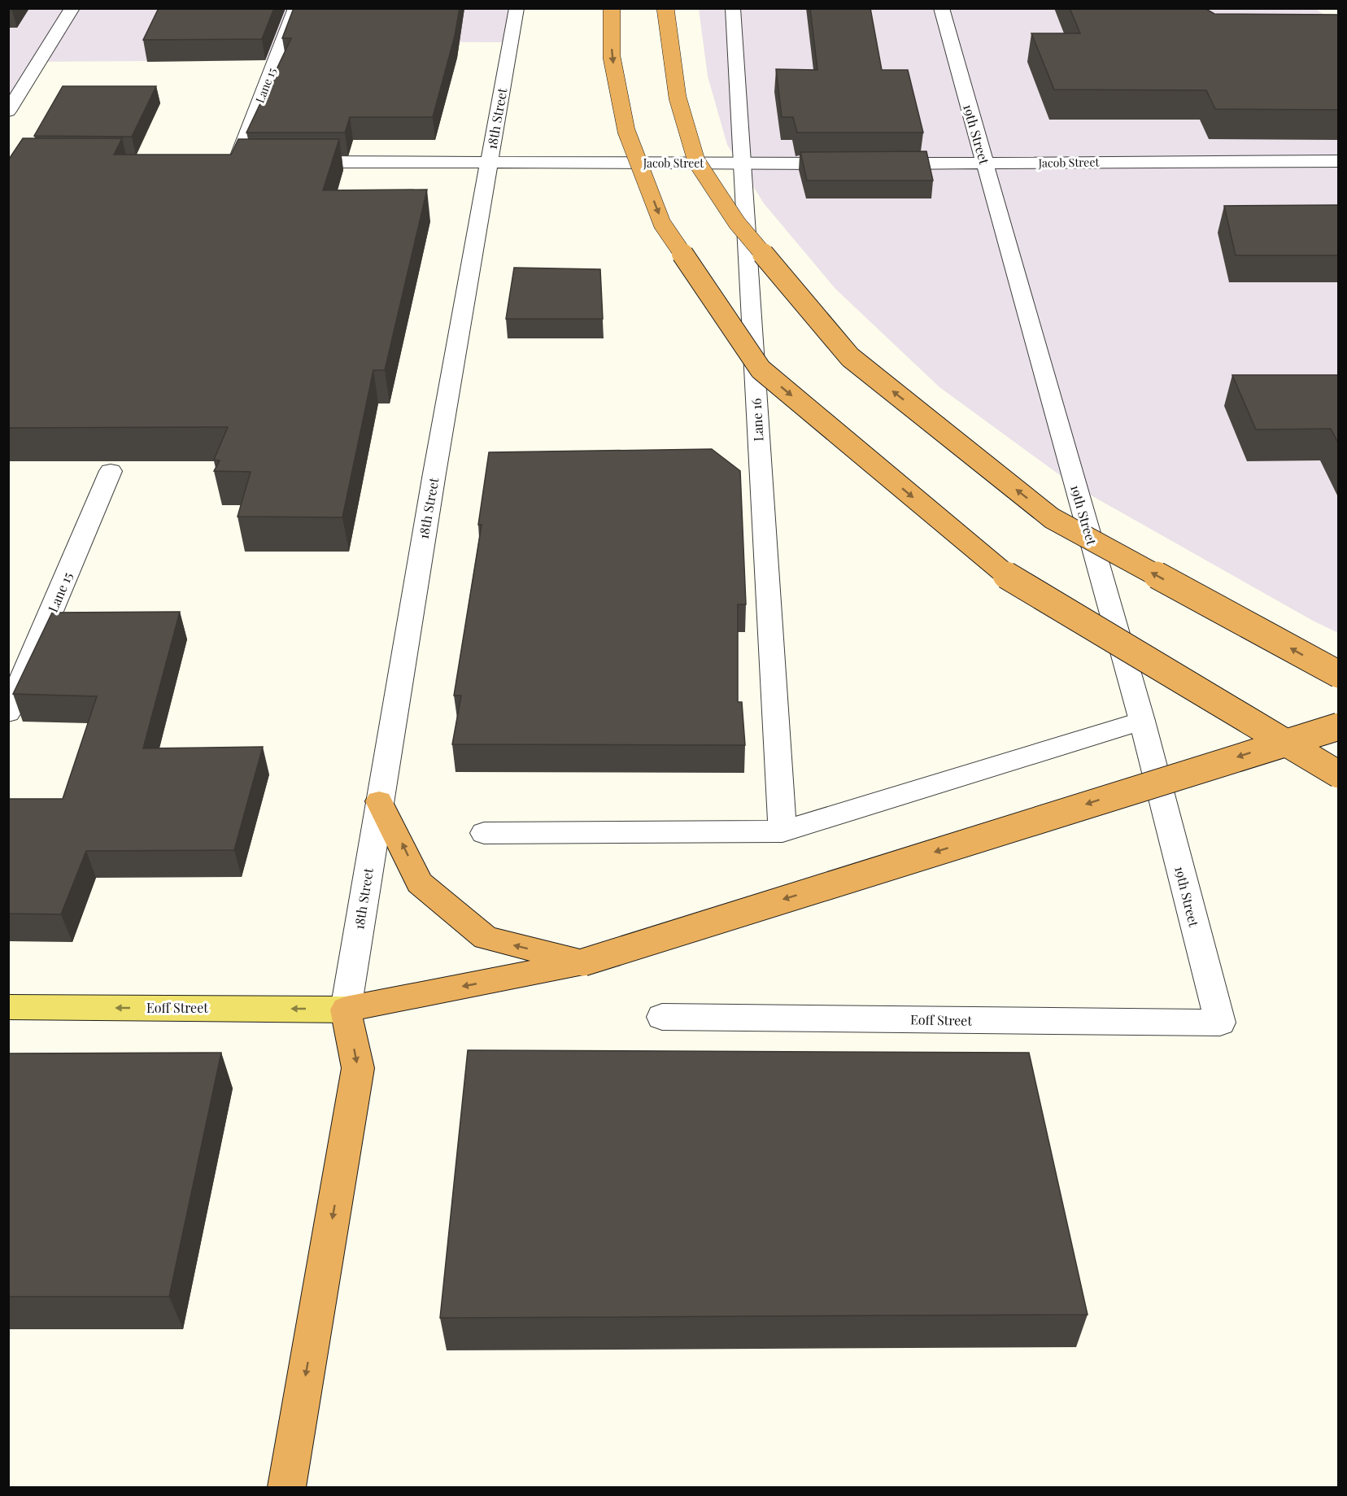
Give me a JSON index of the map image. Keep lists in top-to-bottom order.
{
  "streets": {
    "main road": ["Eoff Street"],
    "street": [
      "Lane 15",
      "18th Street",
      "19th Street",
      "Jacob Street",
      "Lane 16"
    ]
  },
  "crossings": [
    ["18th Street", "Jacob Street"],
    ["18th Street", "Eoff Street"],
    ["19th Street", "Jacob Street"],
    ["19th Street", "Eoff Street"],
    ["Jacob Street", "Lane 16"]
  ],
  "one_way": ["Eoff Street"]
}
